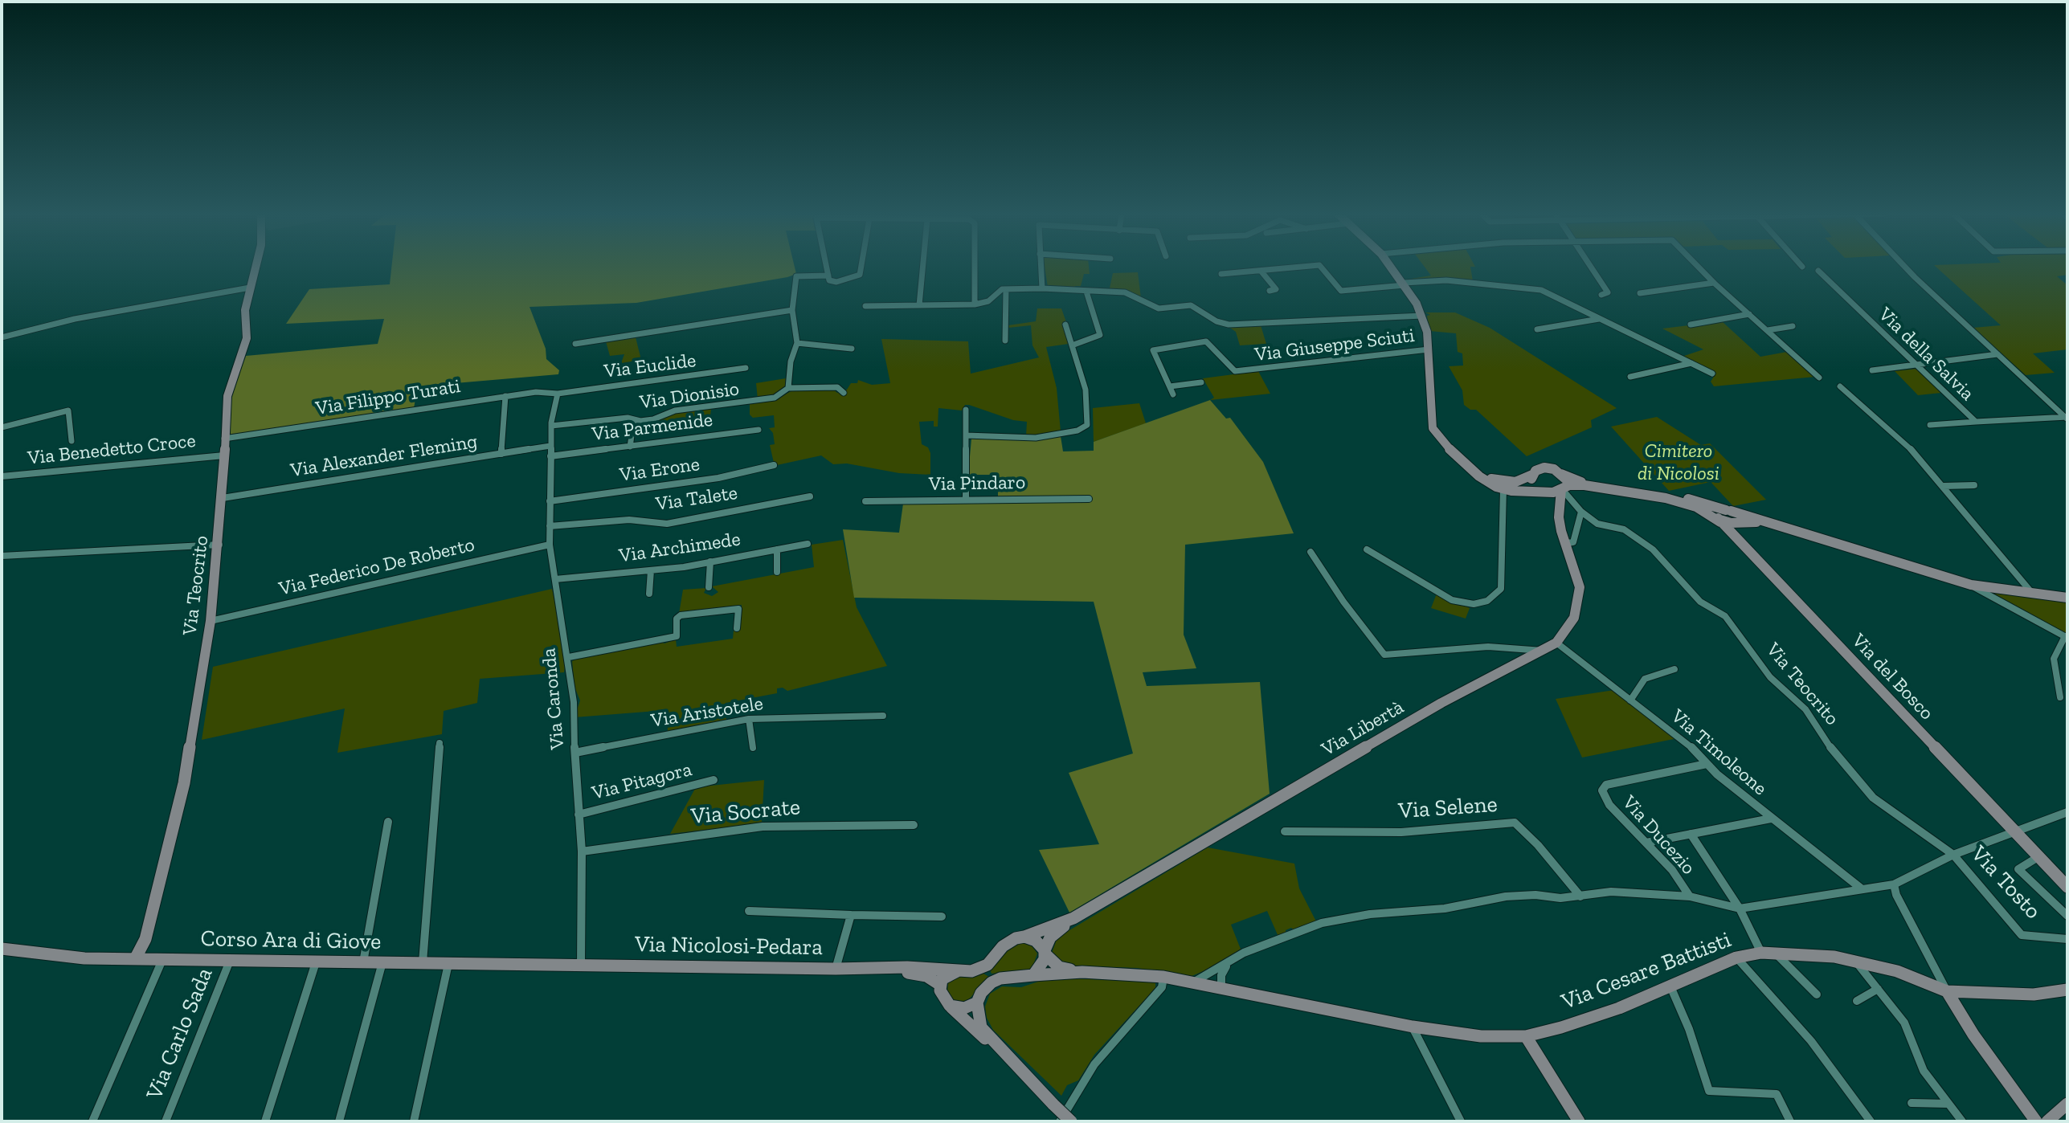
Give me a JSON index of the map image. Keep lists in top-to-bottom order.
{
  "streets": {
    "main road": [
      "Via Teocrito",
      "Via del Bosco",
      "Via Libertà",
      "Corso Ara di Giove",
      "Via Nicolosi-Pedara",
      "Via Cesare Battisti"
    ],
    "street": [
      "Via Giuseppe Sciuti",
      "Via della Salvia",
      "Via Euclide",
      "Via Dionisio",
      "Via Filippo Turati",
      "Via Parmenide",
      "Via Benedetto Croce",
      "Via Alexander Fleming",
      "Via Erone",
      "Via Pindaro",
      "Via Talete",
      "Via Archimede",
      "Via Federico De Roberto",
      "Via Caronda",
      "Via Aristotele",
      "Via Timoleone",
      "Via Pitagora",
      "Via Selene",
      "Via Socrate",
      "Via Ducezio",
      "Via Tosto",
      "Via Carlo Sada"
    ]
  },
  "crossings": [
    ["Via Euclide", "Via Filippo Turati"],
    ["Via Euclide", "Via Caronda"],
    ["Via Dionisio", "Via Caronda"],
    ["Via Filippo Turati", "Via Teocrito"],
    ["Via Filippo Turati", "Via Caronda"],
    ["Via Parmenide", "Via Caronda"],
    ["Via Benedetto Croce", "Via Teocrito"],
    ["Via Alexander Fleming", "Via Teocrito"],
    ["Via Alexander Fleming", "Via Caronda"],
    ["Via Erone", "Via Caronda"],
    ["Via Talete", "Via Caronda"],
    ["Via Archimede", "Via Caronda"],
    ["Via Federico De Roberto", "Via Teocrito"],
    ["Via Federico De Roberto", "Via Caronda"],
    ["Via Teocrito", "Via Tosto"],
    ["Via Teocrito", "Corso Ara di Giove"],
    ["Via Caronda", "Via Aristotele"],
    ["Via Caronda", "Via Pitagora"],
    ["Via Caronda", "Via Socrate"],
    ["Via Caronda", "Corso Ara di Giove"],
    ["Via Caronda", "Via Nicolosi-Pedara"],
    ["Via Libertà", "Via Timoleone"],
    ["Via Timoleone", "Via Ducezio"],
    ["Corso Ara di Giove", "Via Nicolosi-Pedara"],
    ["Corso Ara di Giove", "Via Carlo Sada"]
  ],
  "parks": ["Cimitero di Nicolosi"]
}
